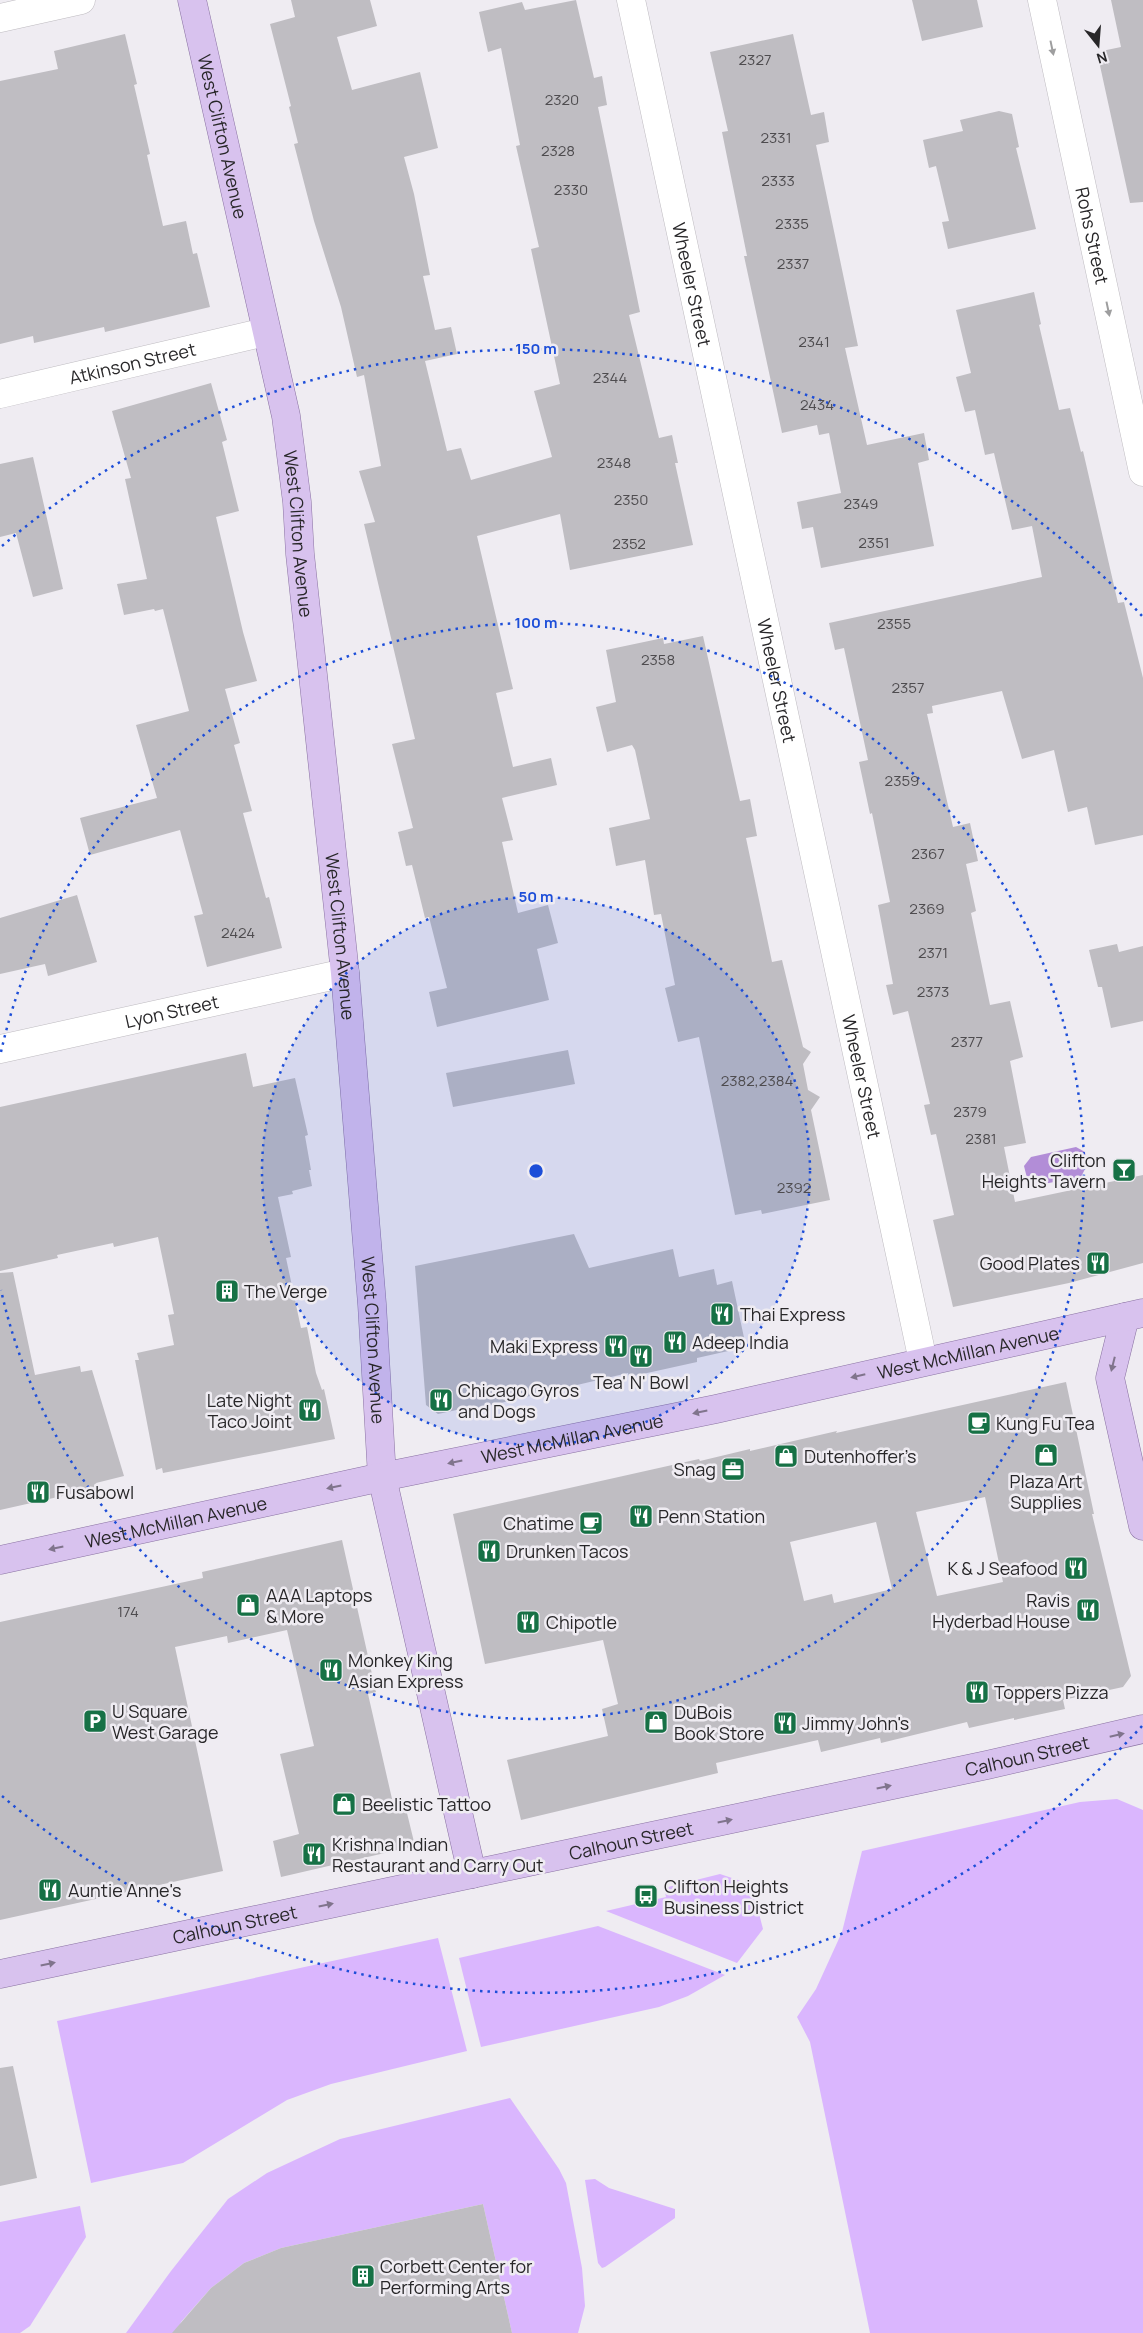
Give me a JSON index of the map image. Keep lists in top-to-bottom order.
{
  "streets": {
    "main road": ["West Clifton Avenue", "West McMillan Avenue", "Calhoun Street"],
    "street": [
      "Rohs Street",
      "Wheeler Street",
      "Atkinson Street",
      "Lyon Street"
    ]
  },
  "crossings": [
    ["West Clifton Avenue", "Atkinson Street"],
    ["West Clifton Avenue", "Lyon Street"],
    ["West Clifton Avenue", "West McMillan Avenue"],
    ["West Clifton Avenue", "Calhoun Street"],
    ["Wheeler Street", "West McMillan Avenue"]
  ],
  "one_way": ["Rohs Street", "West McMillan Avenue", "Calhoun Street"],
  "places": {
    "bar": ["Clifton Heights Tavern"],
    "restaurant": [
      "Good Plates",
      "Thai Express",
      "Adeep India",
      "Maki Express",
      "Tea' N' Bowl",
      "Chicago Gyros and Dogs",
      "Late Night Taco Joint",
      "Fusabowl",
      "Penn Station",
      "Drunken Tacos",
      "K & J Seafood",
      "Ravis Hyderbad House",
      "Chipotle",
      "Monkey King Asian Express",
      "Toppers Pizza",
      "Jimmy John's",
      "Krishna Indian Restaurant and Carry Out",
      "Auntie Anne's"
    ],
    "building": ["The Verge", "Corbett Center for Performing Arts"],
    "cafe": ["Kung Fu Tea", "Chatime"],
    "shop": [
      "Plaza Art Supplies",
      "Dutenhoffer’s",
      "AAA Laptops & More",
      "DuBois Book Store",
      "Beelistic Tattoo"
    ],
    "office": ["Snag"],
    "parking": ["U Square West Garage"],
    "bus stop": ["Clifton Heights Business District"]
  },
  "house_numbers": [
    "2327",
    "2320",
    "2331",
    "2328",
    "2333",
    "2330",
    "2335",
    "2337",
    "2341",
    "2344",
    "2434",
    "2348",
    "2350",
    "2349",
    "2351",
    "2352",
    "2355",
    "2358",
    "2357",
    "2359",
    "2367",
    "2369",
    "2424",
    "2371",
    "2373",
    "2377",
    "2382,2384",
    "2379",
    "2381",
    "2392",
    "174"
  ],
  "north": "bottom",
  "rings": ["150 m", "100 m", "50 m"]
}
